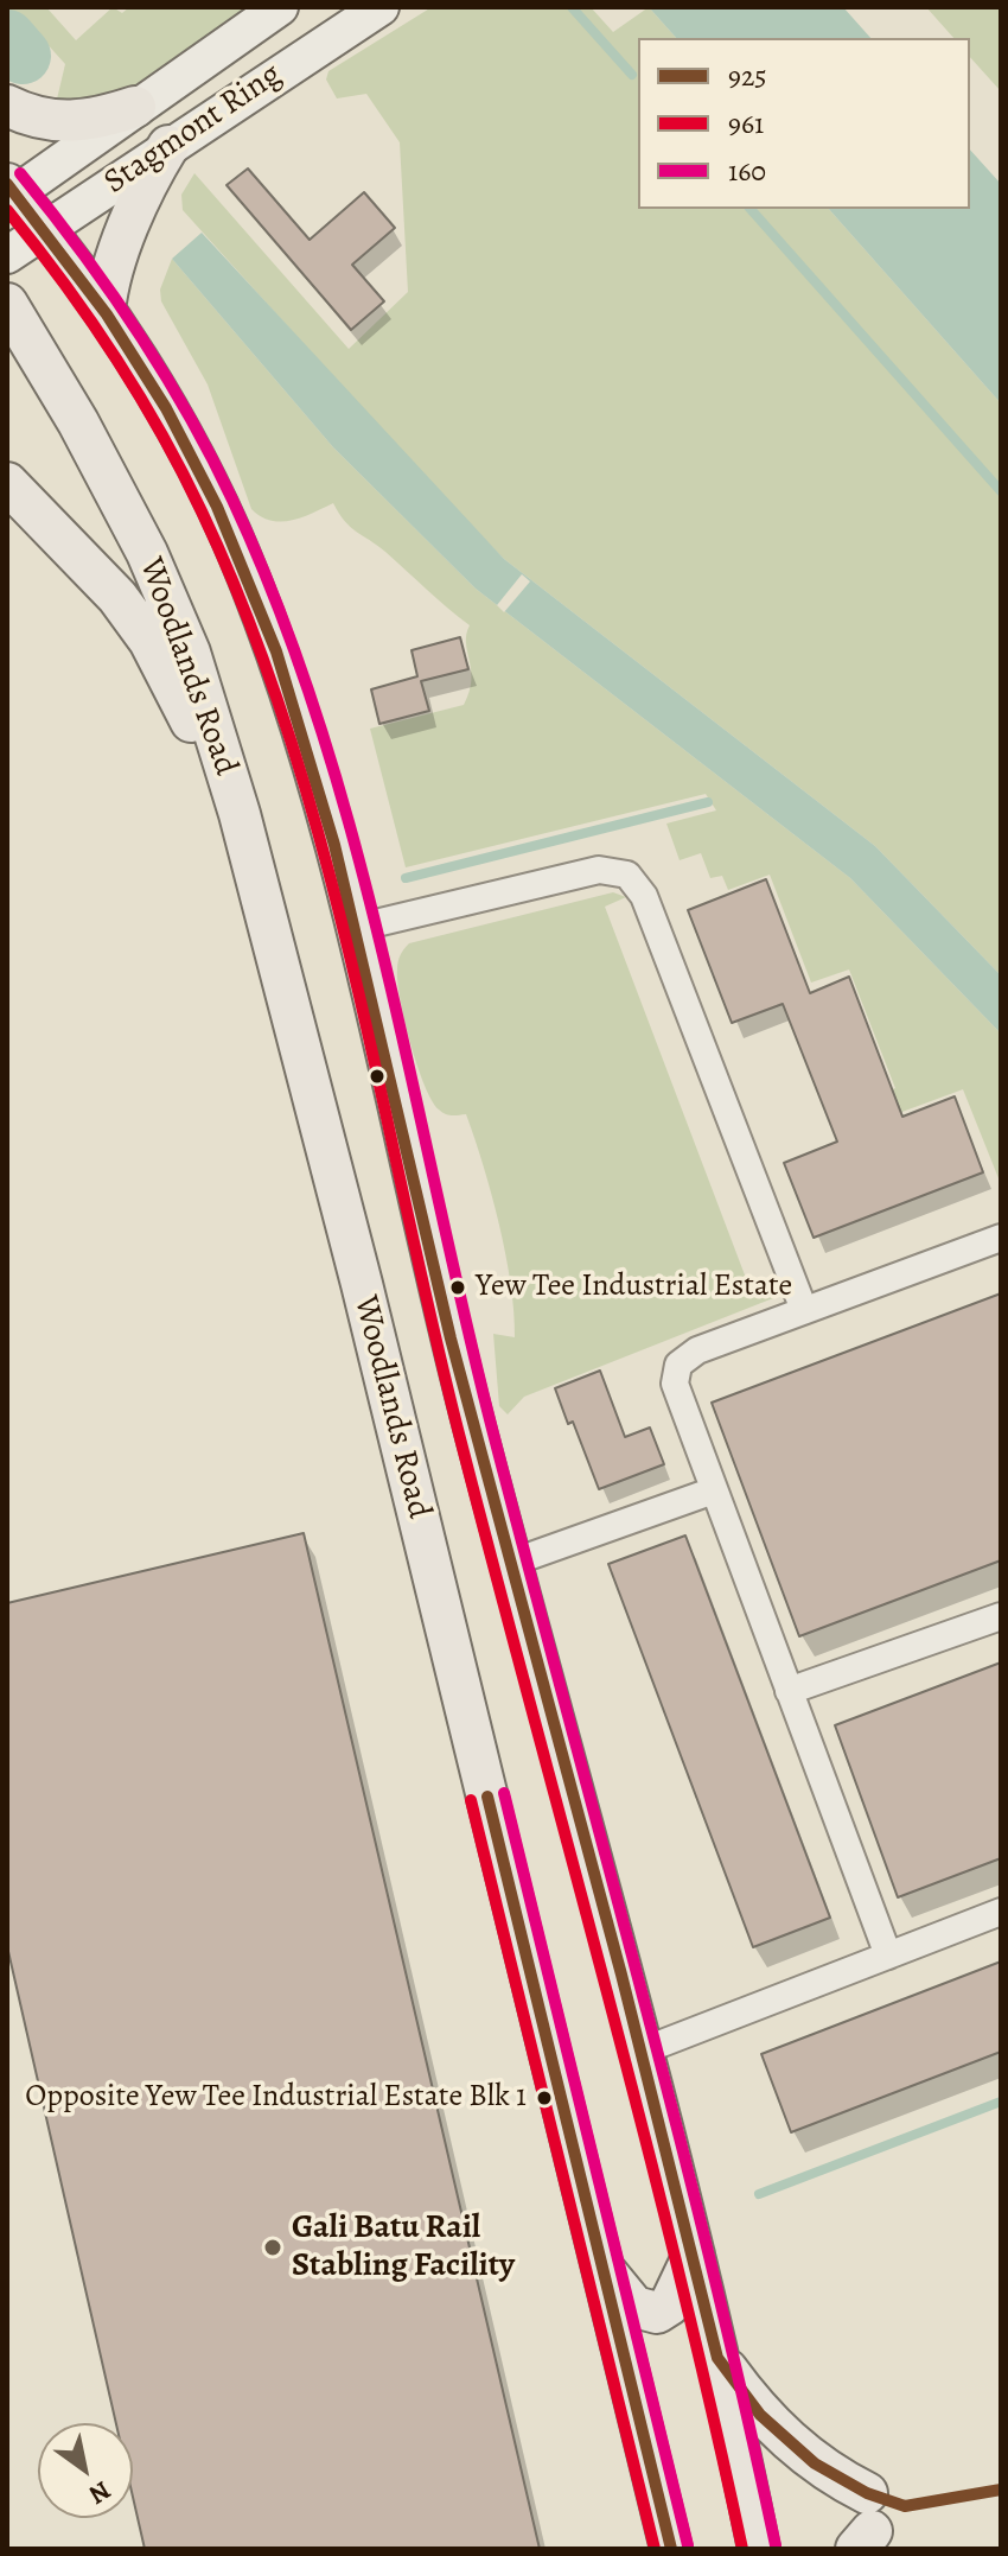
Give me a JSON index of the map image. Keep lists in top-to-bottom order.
{
  "streets": {
    "main road": ["Woodlands Road"],
    "street": ["Stagmont Ring"]
  },
  "places": ["Yew Tee Industrial Estate", "Opposite Yew Tee Industrial Estate Blk 1", "Gali Batu Rail Stabling Facility"],
  "lines": ["transit line 160", "transit line 925", "transit line 961"],
  "legend": ["925", "961", "160"],
  "north": "bottom right"
}
